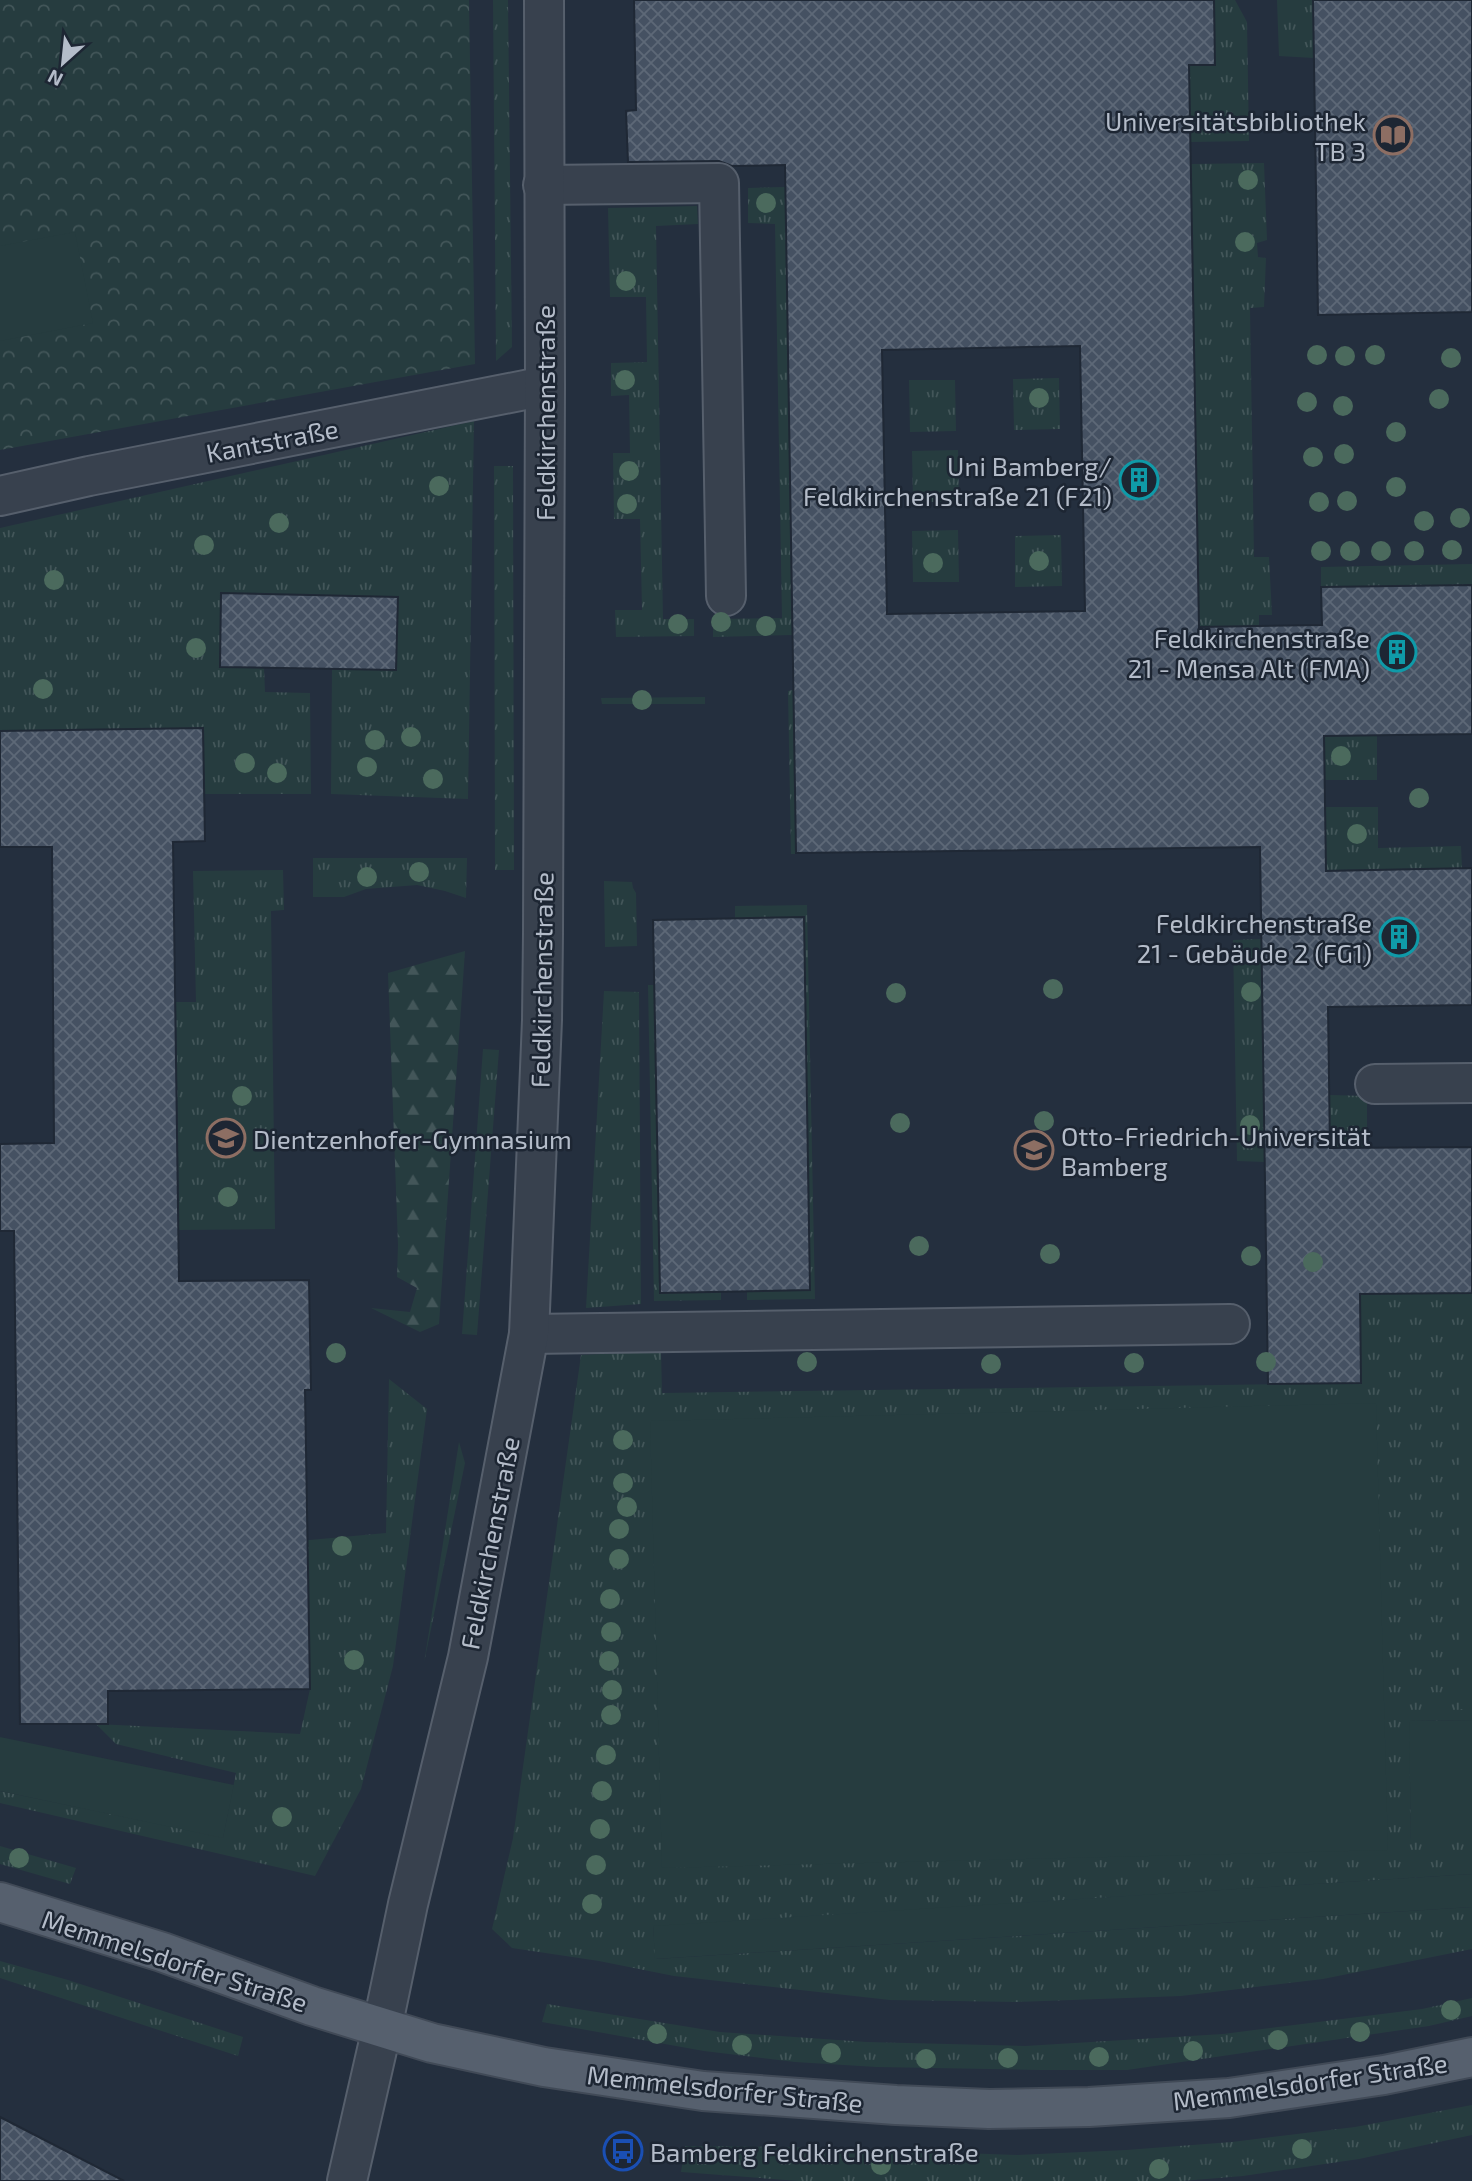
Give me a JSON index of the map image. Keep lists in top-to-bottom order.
{
  "streets": {
    "main road": ["Memmelsdorfer Straße"],
    "street": ["Feldkirchenstraße", "Kantstraße"]
  },
  "crossings": [
    ["Feldkirchenstraße", "Kantstraße"],
    ["Feldkirchenstraße", "Memmelsdorfer Straße"]
  ],
  "places": {
    "library": ["Universitätsbibliothek TB 3"],
    "building": ["Uni Bamberg/ Feldkirchenstraße 21 (F21)", "Feldkirchenstraße 21 - Mensa Alt (FMA)", "Feldkirchenstraße 21 - Gebäude 2 (FG1)"],
    "school or university": ["Dientzenhofer-Gymnasium", "Otto-Friedrich-Universität Bamberg"],
    "bus stop": ["Bamberg Feldkirchenstraße"]
  },
  "north": "bottom left"
}
